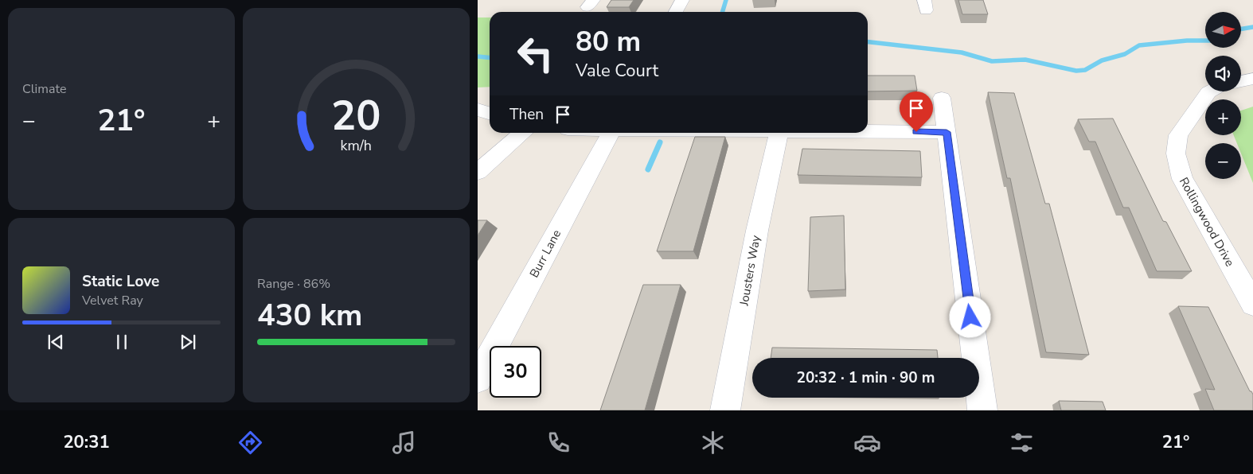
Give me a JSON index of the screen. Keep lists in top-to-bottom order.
{
  "streets": {
    "street": ["Rollingwood Drive", "Burr Lane", "Jousters Way"]
  },
  "north": "right",
  "page": {
    "tile": [
      "Climate",
      ["Range · 86%", "430 km"]
    ],
    "map_buttons": ["+", "−"],
    "turn": ["80 m", "Vale Court"],
    "then": "Then",
    "heat": ["−", "21°", "+"],
    "song": ["Static Love", "Velvet Ray"],
    "limit": "30",
    "trip": "20:32 · 1 min · 90 m",
    "tabs": ["20:31", "21°"],
    "gauge": ["20", "km/h"]
  }
}
